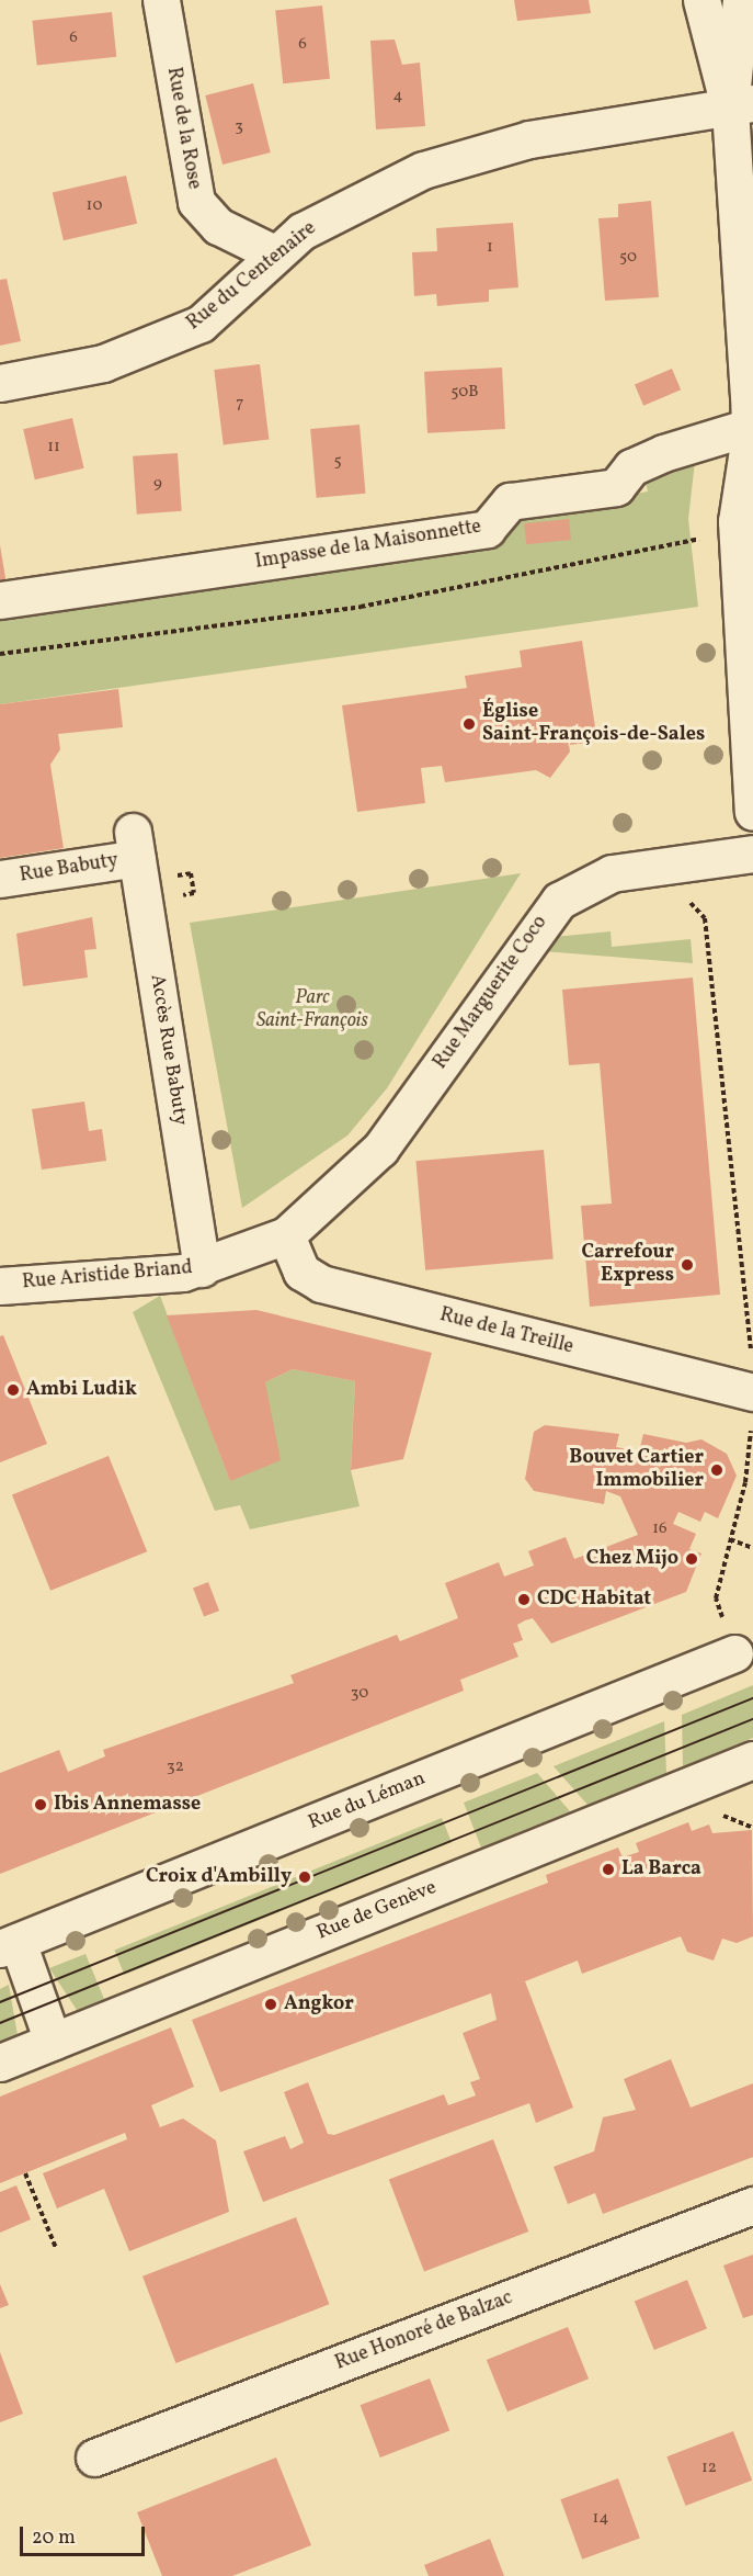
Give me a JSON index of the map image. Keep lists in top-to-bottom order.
{
  "streets": {
    "street": [
      "Rue de la Rose",
      "Rue du Centenaire",
      "Impasse de la Maisonnette",
      "Rue Babuty",
      "Rue Marguerite Coco",
      "Accès Rue Babuty",
      "Rue Aristide Briand",
      "Rue de la Treille",
      "Rue du Léman",
      "Rue de Genève",
      "Rue Honoré de Balzac"
    ]
  },
  "crossings": [
    ["Rue de la Rose", "Rue du Centenaire"],
    ["Rue Babuty", "Accès Rue Babuty"],
    ["Rue Marguerite Coco", "Rue Aristide Briand"],
    ["Rue Marguerite Coco", "Rue de la Treille"],
    ["Accès Rue Babuty", "Rue Aristide Briand"],
    ["Rue Aristide Briand", "Rue de la Treille"]
  ],
  "parks": ["Parc Saint-François"],
  "places": [
    "Église Saint-François-de-Sales",
    "Carrefour Express",
    "Ambi Ludik",
    "Bouvet Cartier Immobilier",
    "Chez Mijo",
    "CDC Habitat",
    "Ibis Annemasse",
    "La Barca",
    "Croix d'Ambilly",
    "Angkor"
  ],
  "house_numbers": [
    "6",
    "6",
    "4",
    "3",
    "10",
    "1",
    "50",
    "50B",
    "7",
    "11",
    "5",
    "9",
    "16",
    "30",
    "32",
    "12",
    "14"
  ],
  "scale_bar": "20 m"
}
